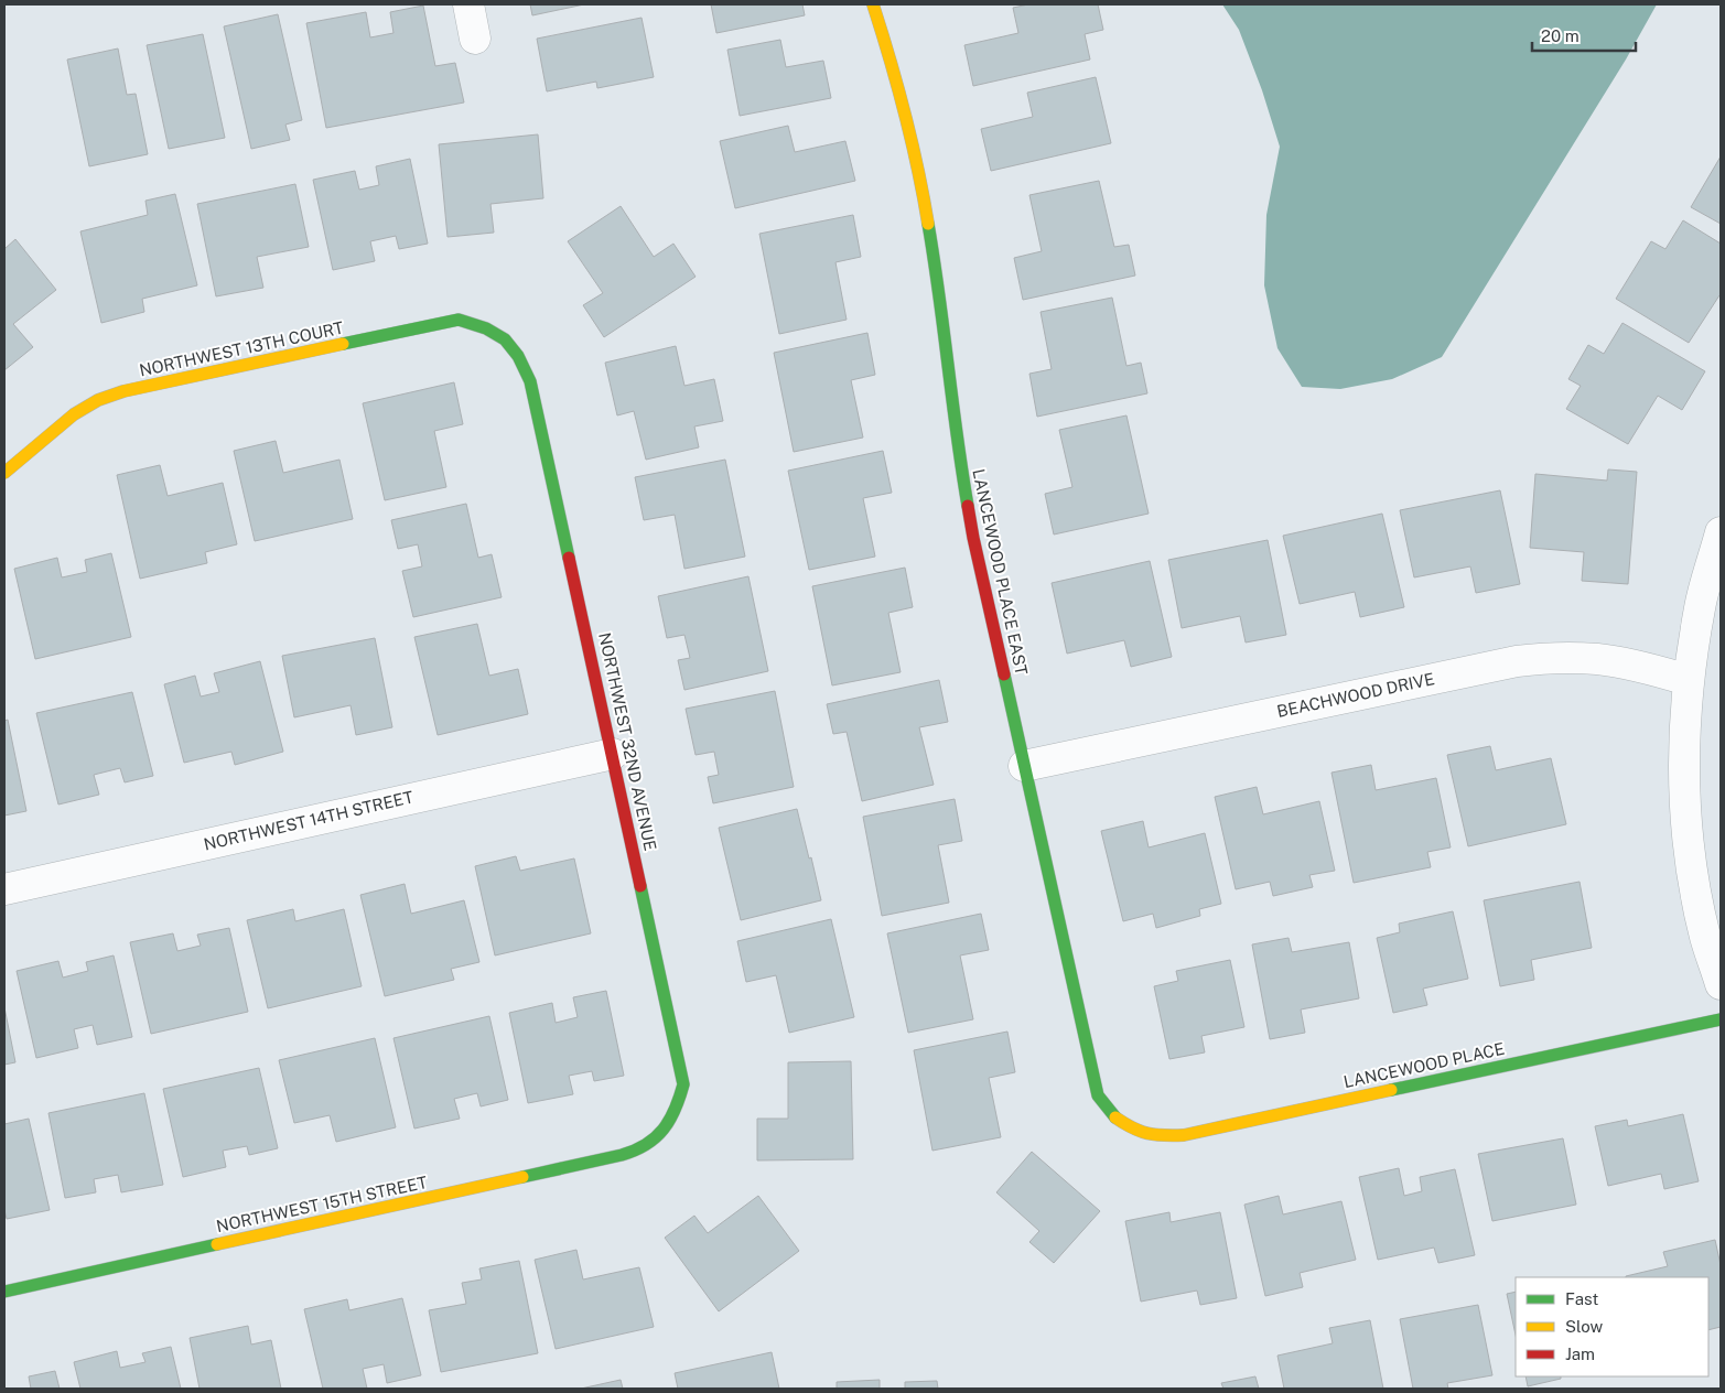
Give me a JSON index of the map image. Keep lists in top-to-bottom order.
{
  "streets": {
    "street": [
      "NORTHWEST 13TH COURT",
      "LANCEWOOD PLACE EAST",
      "BEACHWOOD DRIVE",
      "NORTHWEST 32ND AVENUE",
      "NORTHWEST 14TH STREET",
      "LANCEWOOD PLACE",
      "NORTHWEST 15TH STREET"
    ]
  },
  "crossings": [
    ["NORTHWEST 13TH COURT", "NORTHWEST 32ND AVENUE"],
    ["LANCEWOOD PLACE EAST", "BEACHWOOD DRIVE"],
    ["LANCEWOOD PLACE EAST", "LANCEWOOD PLACE"],
    ["NORTHWEST 32ND AVENUE", "NORTHWEST 14TH STREET"],
    ["NORTHWEST 32ND AVENUE", "NORTHWEST 15TH STREET"]
  ],
  "legend": ["Fast", "Slow", "Jam"],
  "scale_bar": "20 m"
}
